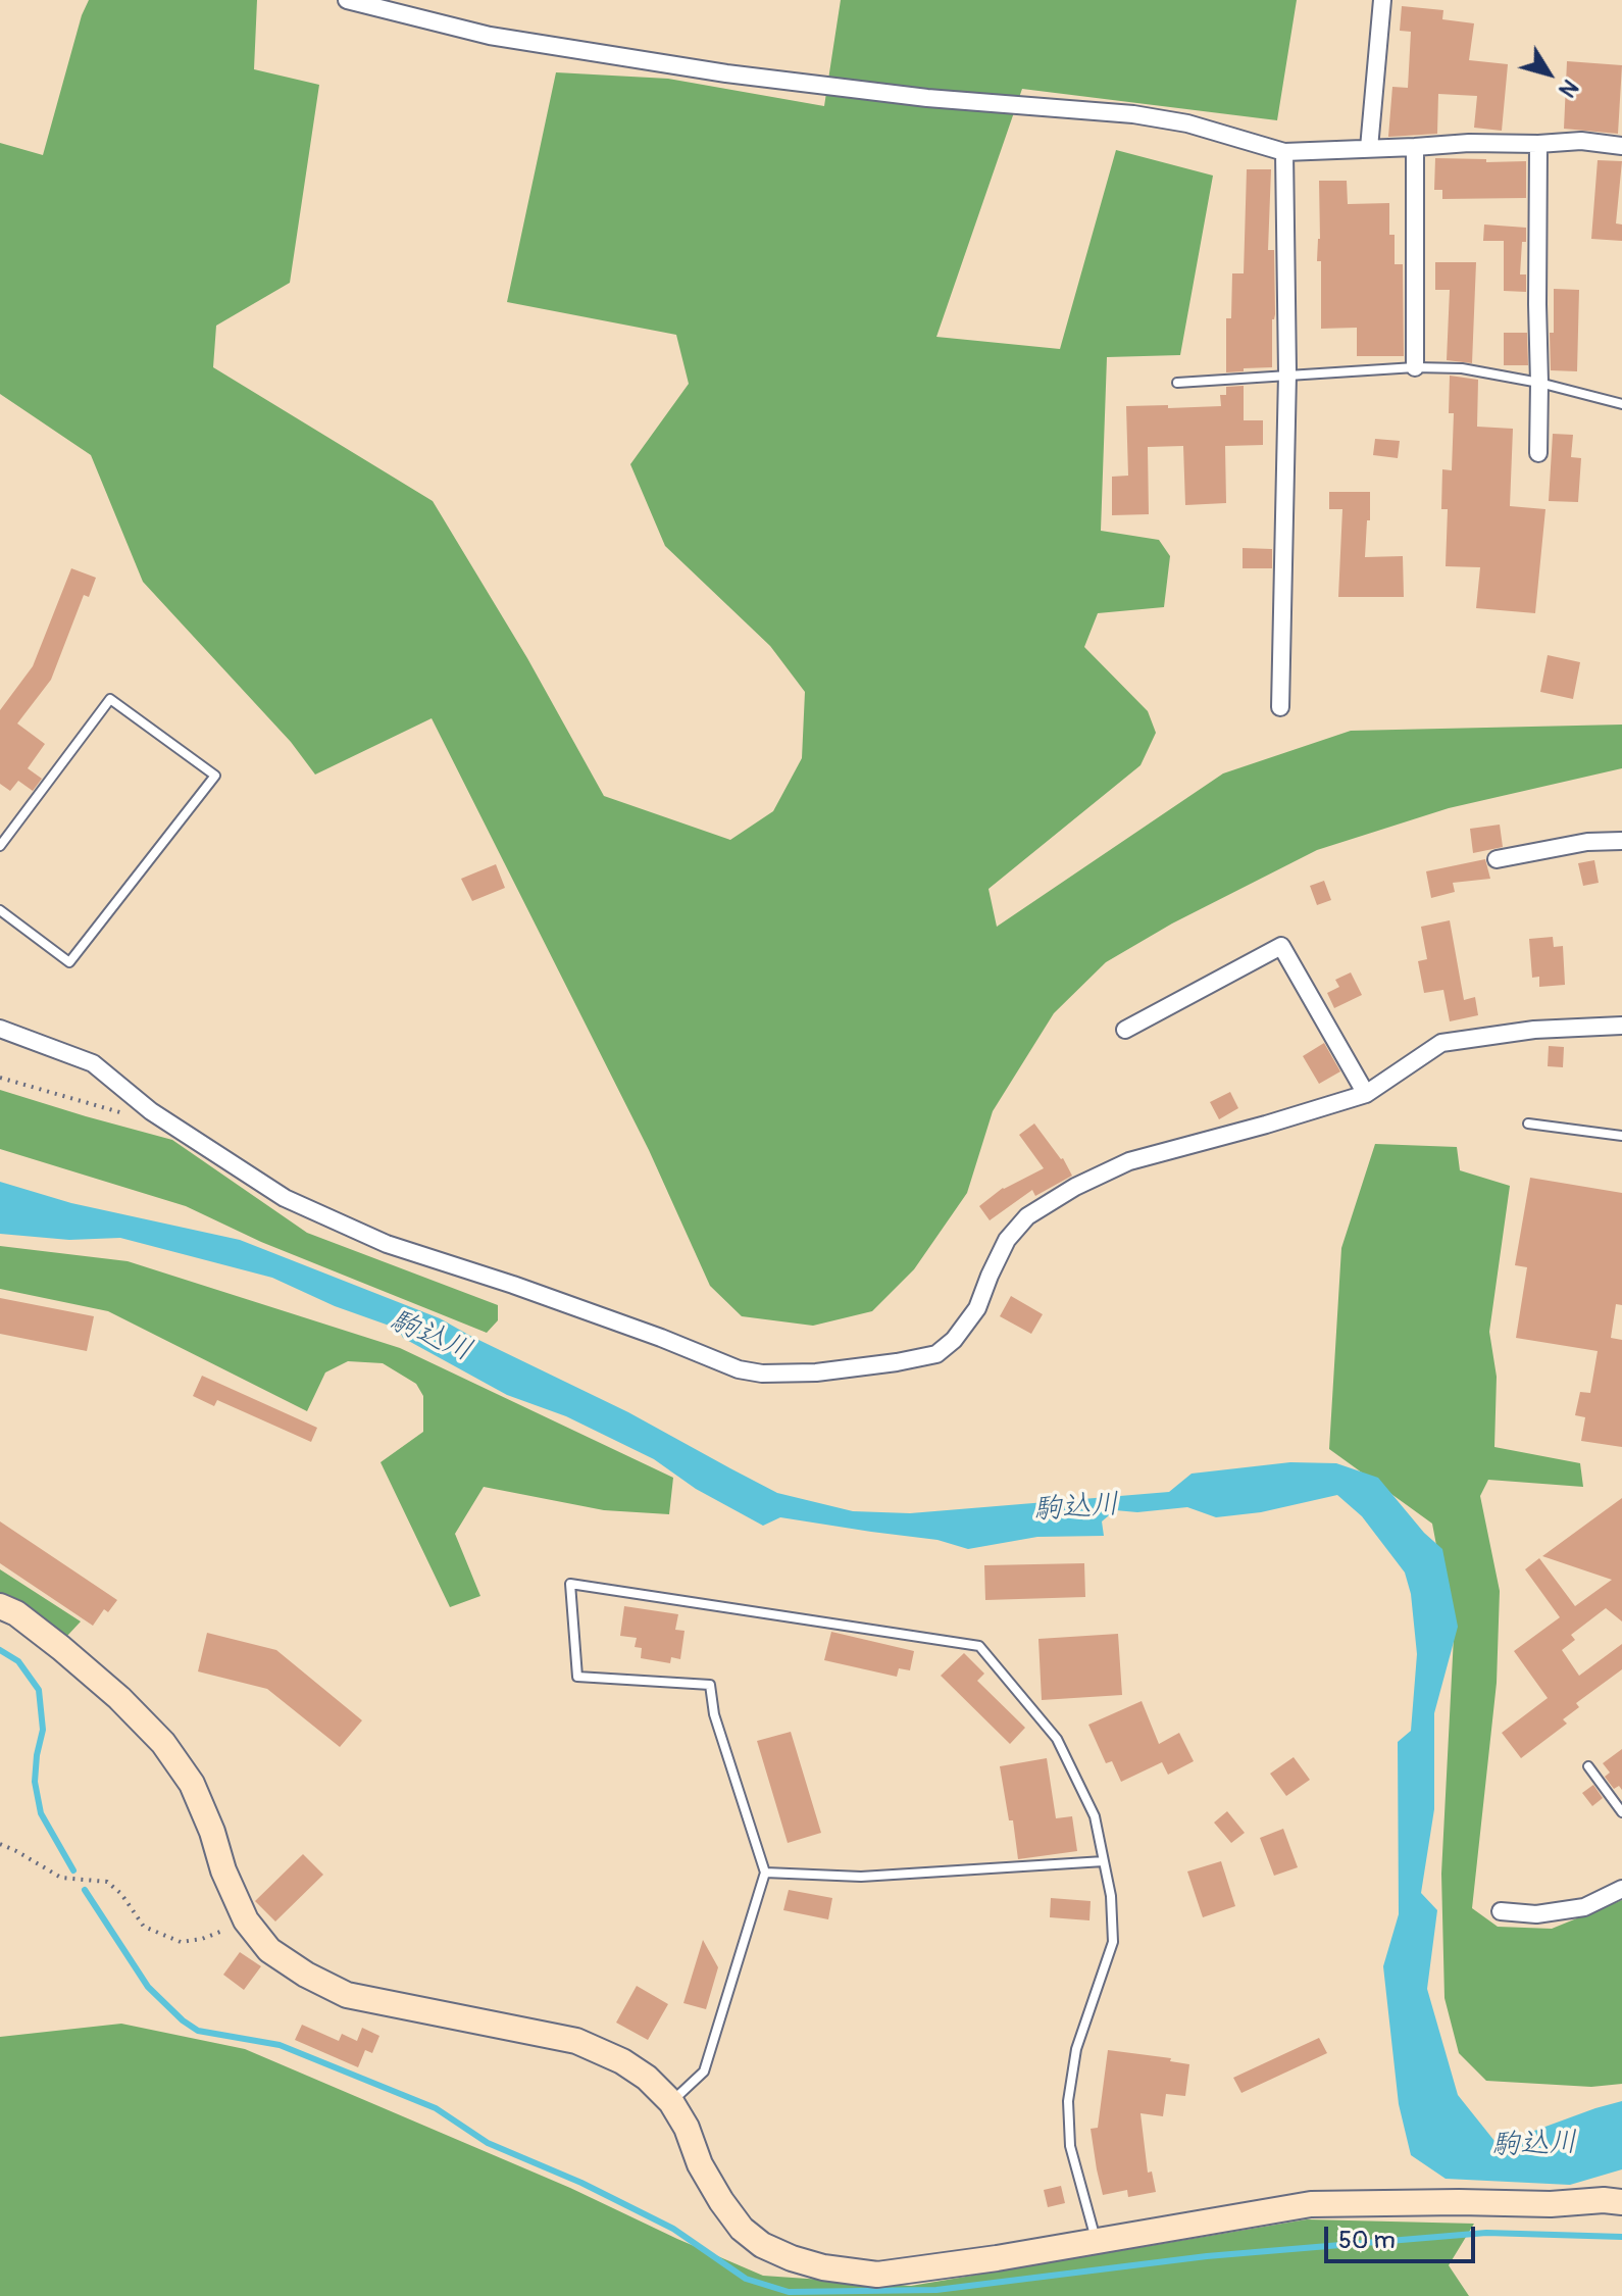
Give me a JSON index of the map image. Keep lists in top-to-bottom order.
{
  "water": ["駒込川"],
  "scale_bar": "50 m",
  "north": "bottom right"
}
